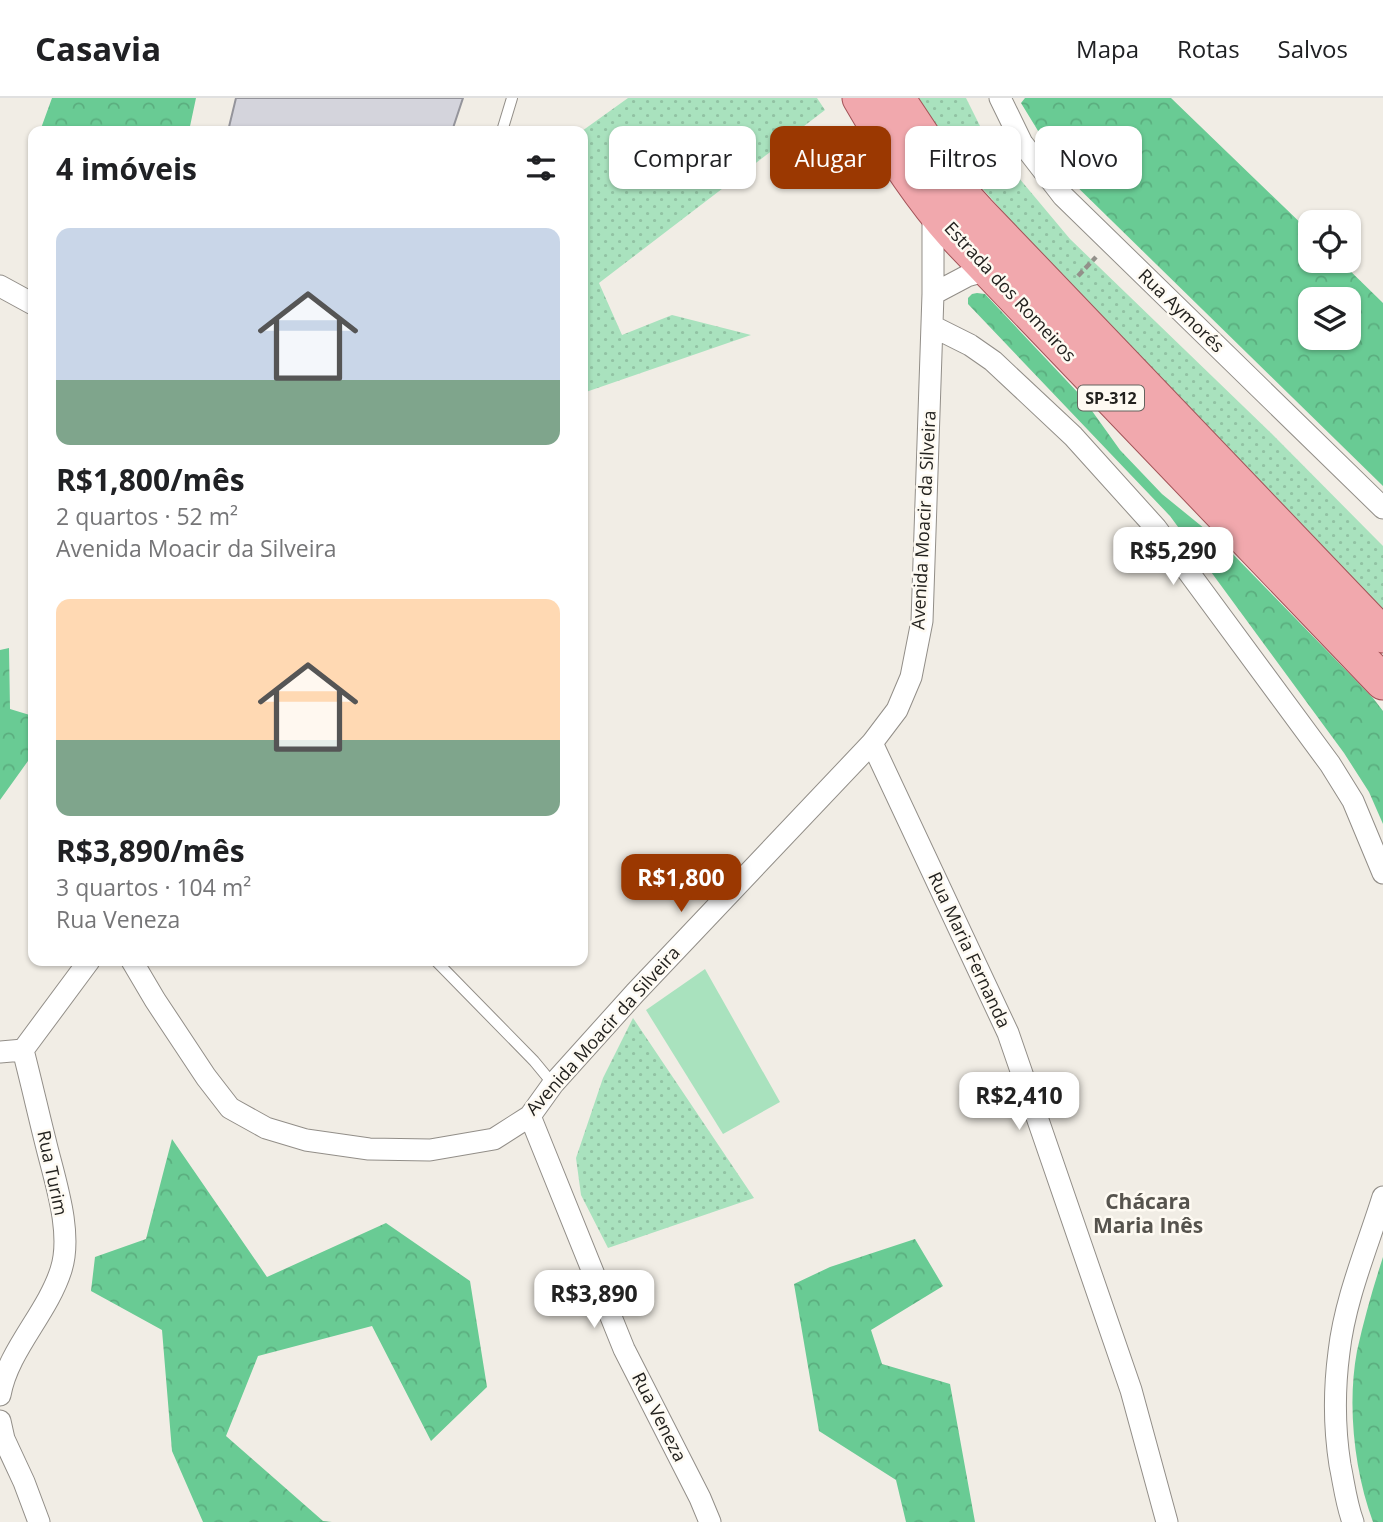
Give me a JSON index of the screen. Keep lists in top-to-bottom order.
{
  "streets": {
    "main road": ["Estrada dos Romeiros", "SP-312"],
    "street": [
      "Rua Aymorés",
      "Avenida Moacir da Silveira",
      "Rua Maria Fernanda",
      "Rua Turim",
      "Rua Veneza"
    ]
  },
  "crossings": [
    ["Estrada dos Romeiros", "Avenida Moacir da Silveira"],
    ["Avenida Moacir da Silveira", "Rua Maria Fernanda"],
    ["Avenida Moacir da Silveira", "Rua Veneza"]
  ],
  "districts": ["Chácara Maria Inês"],
  "page": {
    "header": "Casavia",
    "nav": ["Mapa", "Rotas", "Salvos"],
    "chip": [
      "Comprar",
      "Alugar",
      "Filtros",
      "Novo"
    ],
    "heading": "4 imóveis",
    "list": [
      {
        "name": "R$1,800/mês",
        "note": "2 quartos · 52 m² · Avenida Moacir da Silveira"
      },
      {
        "name": "R$3,890/mês",
        "note": "3 quartos · 104 m² · Rua Veneza"
      }
    ],
    "price": [
      "R$5,290",
      "R$1,800",
      "R$2,410",
      "R$3,890"
    ]
  }
}
